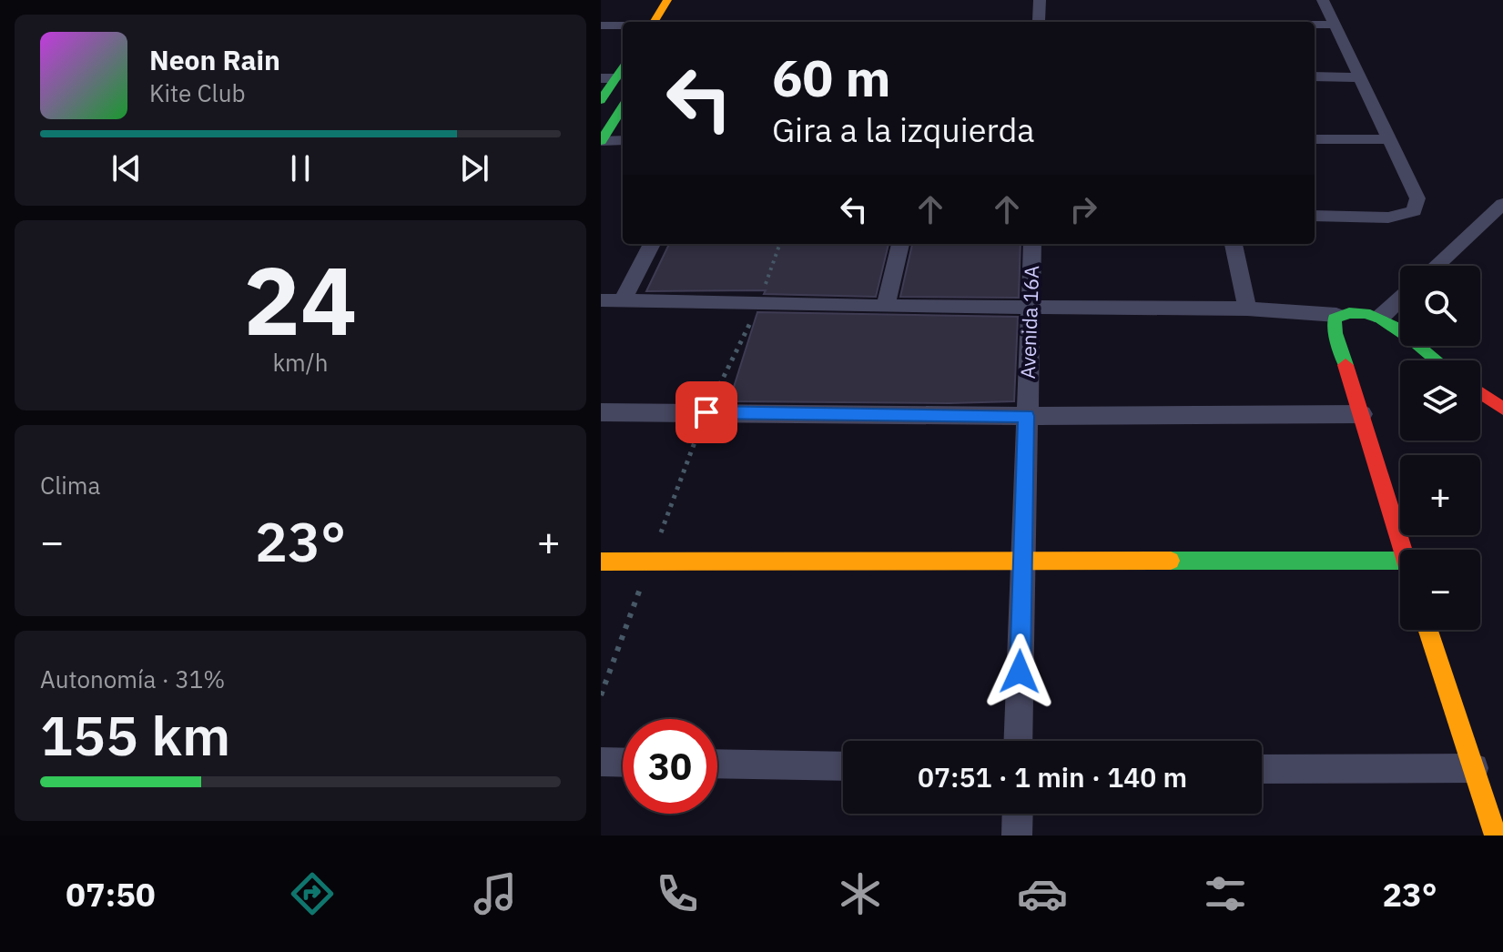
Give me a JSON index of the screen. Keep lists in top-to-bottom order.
{
  "streets": {
    "street": ["Avenida 16A"]
  },
  "page": {
    "turn": ["60 m", "Gira a la izquierda"],
    "song": ["Neon Rain", "Kite Club"],
    "tile": [
      ["24", "km/h"],
      "Clima",
      ["Autonomía · 31%", "155 km"]
    ],
    "map_buttons": ["+", "−"],
    "heat": ["−", "23°", "+"],
    "limit": "30",
    "trip": "07:51 · 1 min · 140 m",
    "tabs": ["07:50", "23°"]
  }
}
